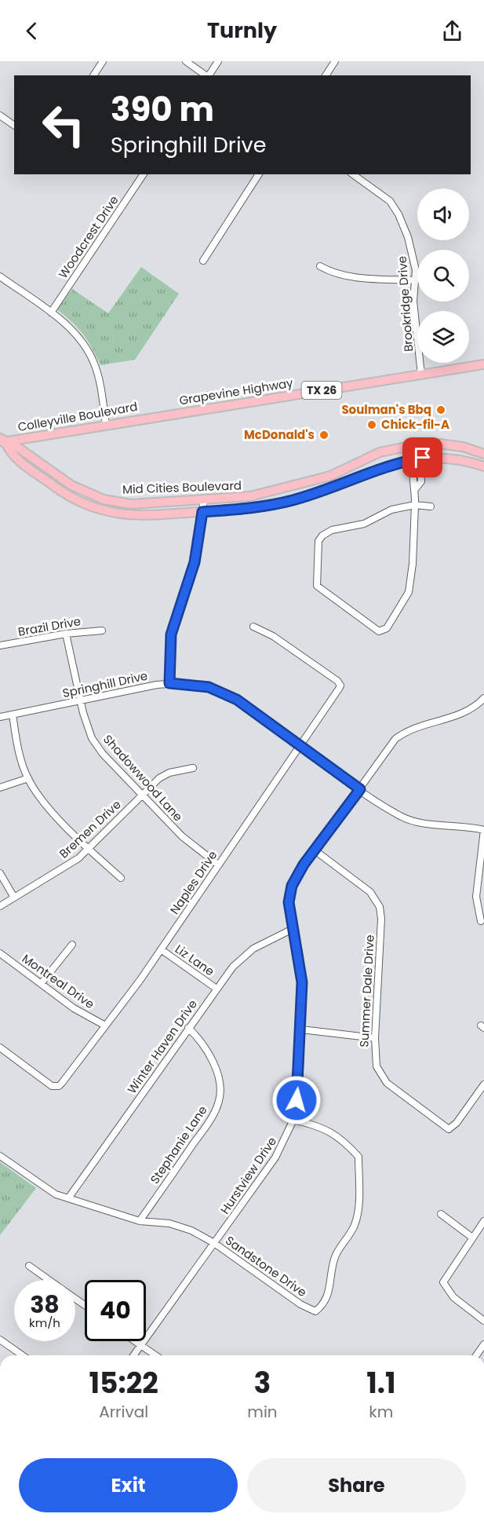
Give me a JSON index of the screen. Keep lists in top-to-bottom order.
{
  "streets": {
    "main road": [
      "TX 26",
      "Grapevine Highway",
      "Colleyville Boulevard",
      "Mid Cities Boulevard"
    ],
    "street": [
      "Woodcrest Drive",
      "Brookridge Drive",
      "Brazil Drive",
      "Springhill Drive",
      "Shadowwood Lane",
      "Bremen Drive",
      "Naples Drive",
      "Liz Lane",
      "Montreal Drive",
      "Summer Dale Drive",
      "Winter Haven Drive",
      "Stephanie Lane",
      "Hurstview Drive",
      "Sandstone Drive"
    ]
  },
  "crossings": [
    ["Brookridge Drive", "Grapevine Highway"],
    ["Grapevine Highway", "Colleyville Boulevard"],
    ["Colleyville Boulevard", "Mid Cities Boulevard"],
    ["Brazil Drive", "Shadowwood Lane"],
    ["Springhill Drive", "Shadowwood Lane"],
    ["Springhill Drive", "Naples Drive"],
    ["Springhill Drive", "Hurstview Drive"],
    ["Shadowwood Lane", "Bremen Drive"],
    ["Shadowwood Lane", "Naples Drive"],
    ["Naples Drive", "Liz Lane"],
    ["Naples Drive", "Montreal Drive"],
    ["Liz Lane", "Winter Haven Drive"],
    ["Summer Dale Drive", "Hurstview Drive"],
    ["Winter Haven Drive", "Stephanie Lane"],
    ["Winter Haven Drive", "Hurstview Drive"],
    ["Hurstview Drive", "Sandstone Drive"]
  ],
  "places": ["Soulman's Bbq", "Chick-fil-A", "McDonald's"],
  "page": {
    "header": "Turnly",
    "turn": ["390 m", "Springhill Drive"],
    "speed": "38 km/h",
    "limit": "40",
    "eta": [
      "15:22",
      "Arrival",
      "3",
      "min",
      "1.1",
      "km"
    ],
    "buttons": ["Exit", "Share"]
  }
}
